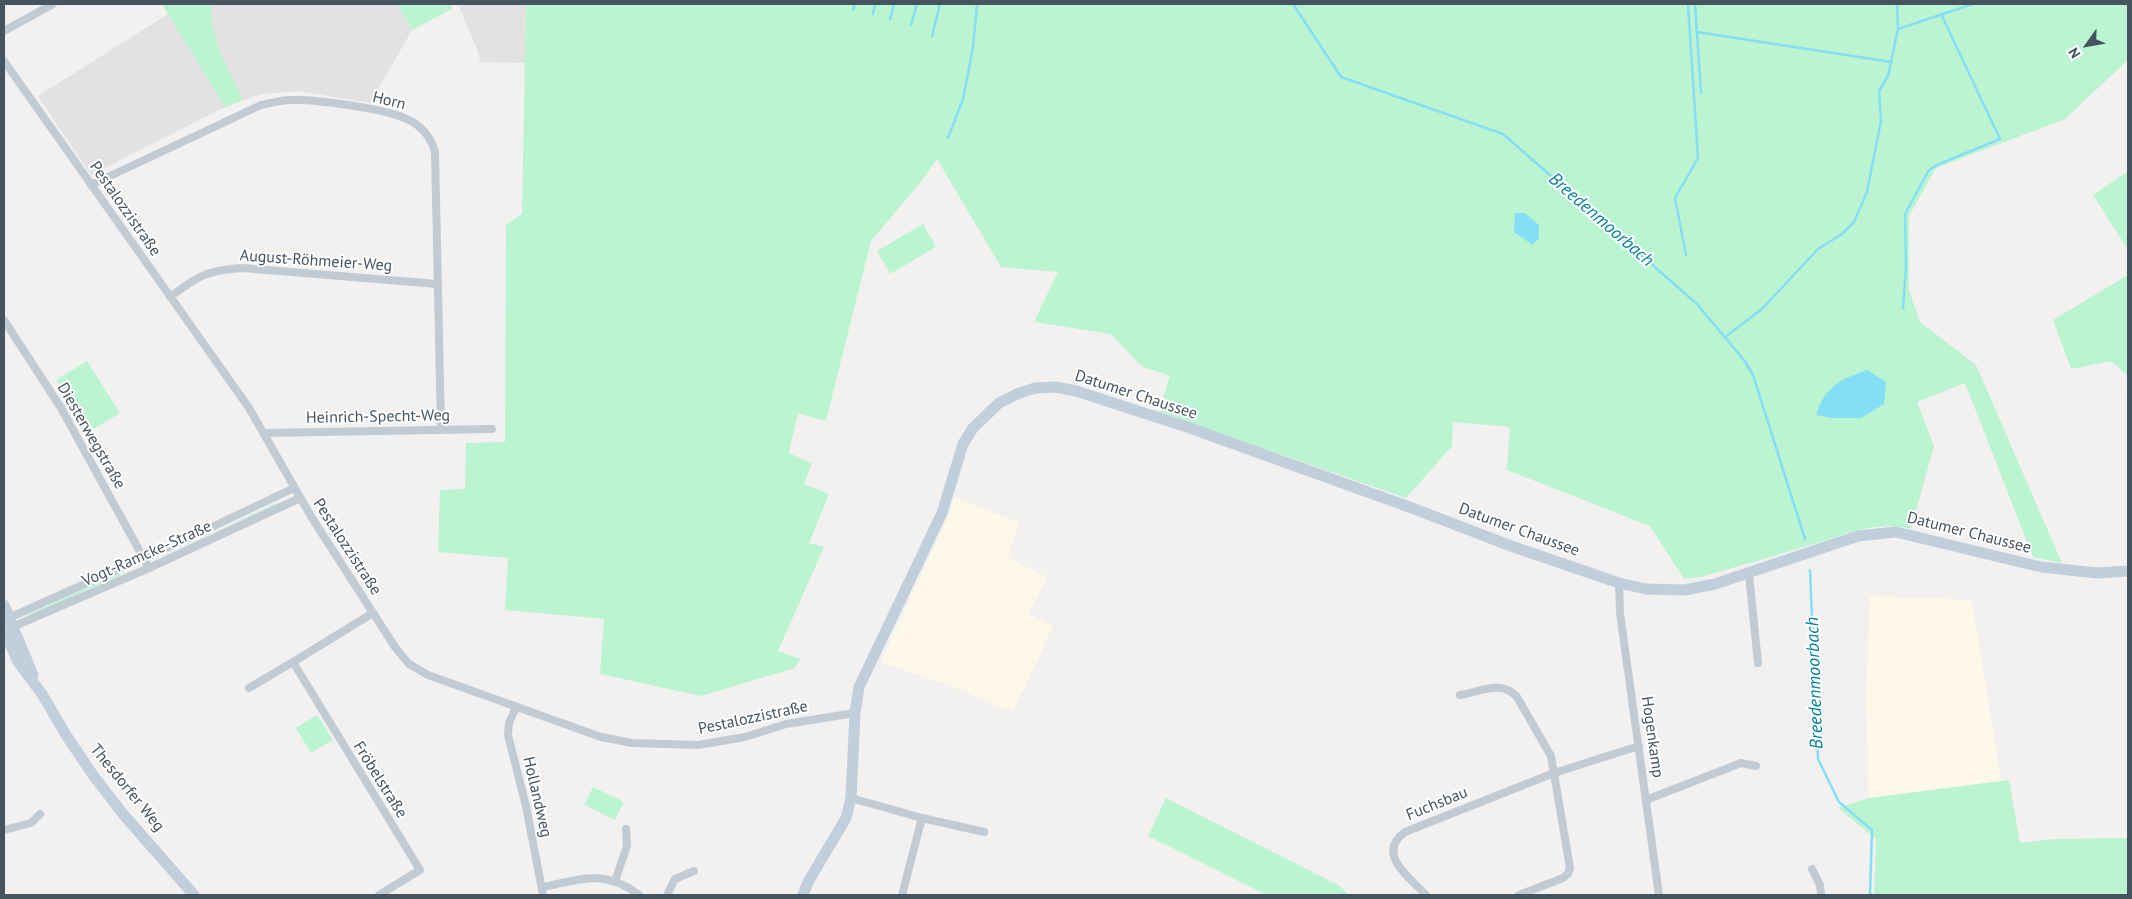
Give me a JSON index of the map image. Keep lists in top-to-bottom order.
{
  "streets": {
    "street": [
      "Horn",
      "Pestalozzistraße",
      "August-Röhmeier-Weg",
      "Datumer Chaussee",
      "Heinrich-Specht-Weg",
      "Diesterwegstraße",
      "Vogt-Ramcke-Straße",
      "Hogenkamp",
      "Fröbelstraße",
      "Thesdorfer Weg",
      "Hollandweg",
      "Fuchsbau"
    ]
  },
  "crossings": [
    ["Horn", "Pestalozzistraße"],
    ["Horn", "August-Röhmeier-Weg"],
    ["Horn", "Heinrich-Specht-Weg"],
    ["Pestalozzistraße", "August-Röhmeier-Weg"],
    ["Pestalozzistraße", "Datumer Chaussee"],
    ["Pestalozzistraße", "Heinrich-Specht-Weg"],
    ["Pestalozzistraße", "Vogt-Ramcke-Straße"],
    ["Pestalozzistraße", "Hollandweg"],
    ["Datumer Chaussee", "Hogenkamp"],
    ["Diesterwegstraße", "Vogt-Ramcke-Straße"],
    ["Vogt-Ramcke-Straße", "Thesdorfer Weg"],
    ["Hogenkamp", "Fuchsbau"]
  ],
  "water": ["Breedenmoorbach"],
  "north": "bottom left"
}
